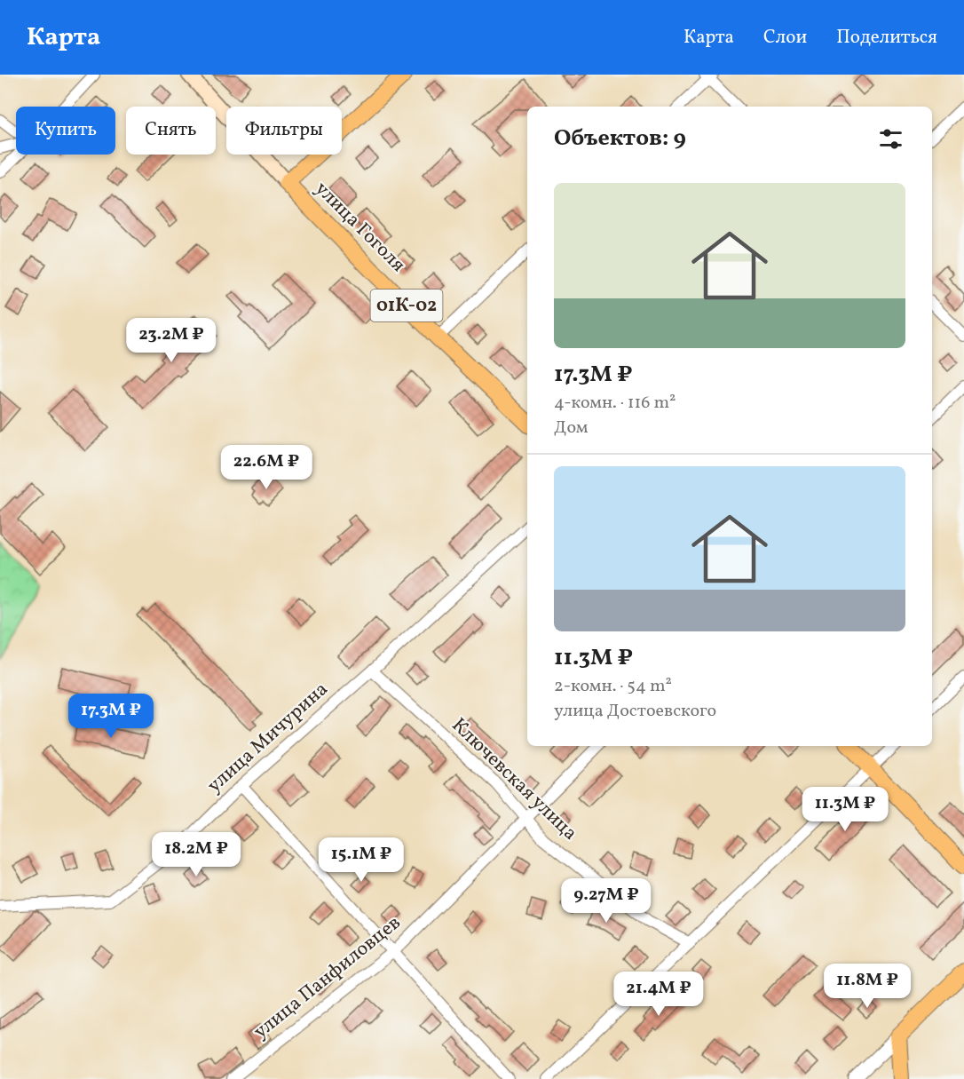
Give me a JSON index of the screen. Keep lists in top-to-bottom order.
{
  "streets": {
    "main road": ["улица Гоголя", "01К-02"],
    "street": ["улица Мичурина", "Ключевская улица", "улица Панфиловцев"]
  },
  "crossings": [
    ["улица Мичурина", "Ключевская улица"],
    ["Ключевская улица", "улица Панфиловцев"]
  ],
  "page": {
    "header": "Карта",
    "nav": ["Карта", "Слои", "Поделиться"],
    "chip": ["Купить", "Снять", "Фильтры"],
    "heading": "Объектов: 9",
    "list": [
      {
        "name": "17.3M ₽",
        "note": "4-комн. · 116 m² · Дом"
      },
      {
        "name": "11.3M ₽",
        "note": "2-комн. · 54 m² · улица Достоевского"
      }
    ],
    "price": [
      "23.2M ₽",
      "22.6M ₽",
      "17.3M ₽",
      "11.3M ₽",
      "18.2M ₽",
      "15.1M ₽",
      "9.27M ₽",
      "11.8M ₽",
      "21.4M ₽"
    ]
  }
}
